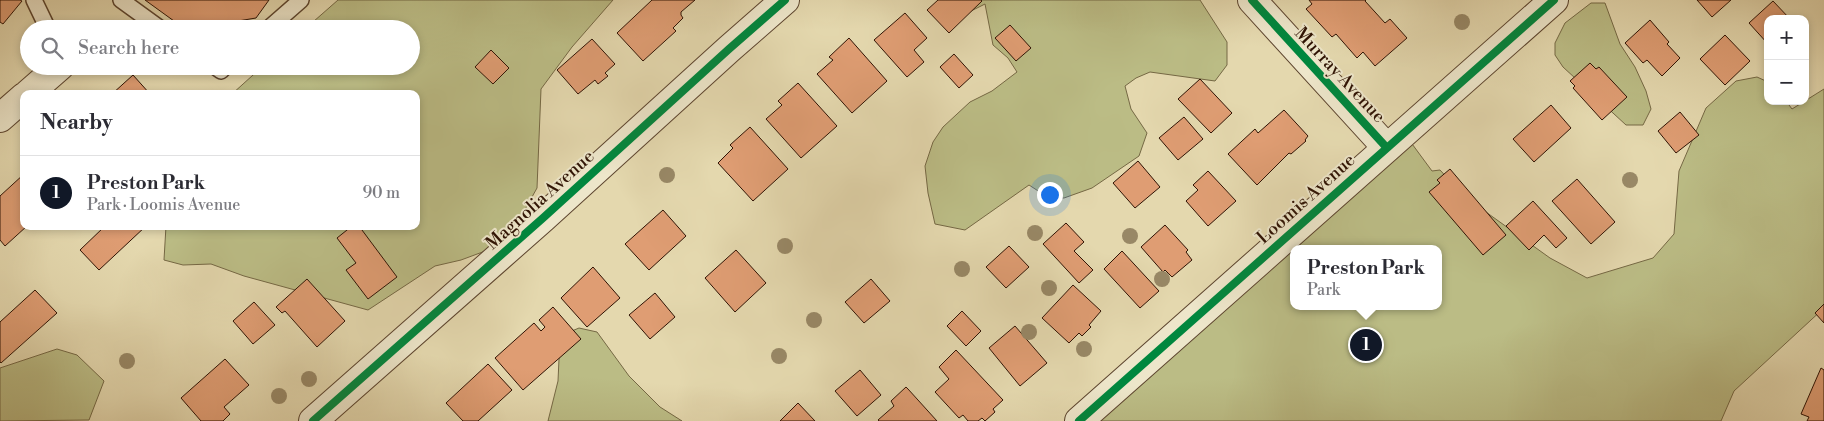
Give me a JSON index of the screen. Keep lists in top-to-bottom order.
{
  "streets": {
    "street": ["Murray Avenue", "Loomis Avenue", "Magnolia Avenue"]
  },
  "crossings": [
    ["Murray Avenue", "Loomis Avenue"]
  ],
  "page": {
    "map_buttons": ["+", "−"],
    "search": "Search here",
    "heading": "Nearby",
    "list": [
      {
        "mark": "1",
        "name": "Preston Park",
        "note": "Park · Loomis Avenue",
        "value": "90 m"
      }
    ],
    "popup": ["Preston Park", "Park"],
    "pins": "1"
  }
}
